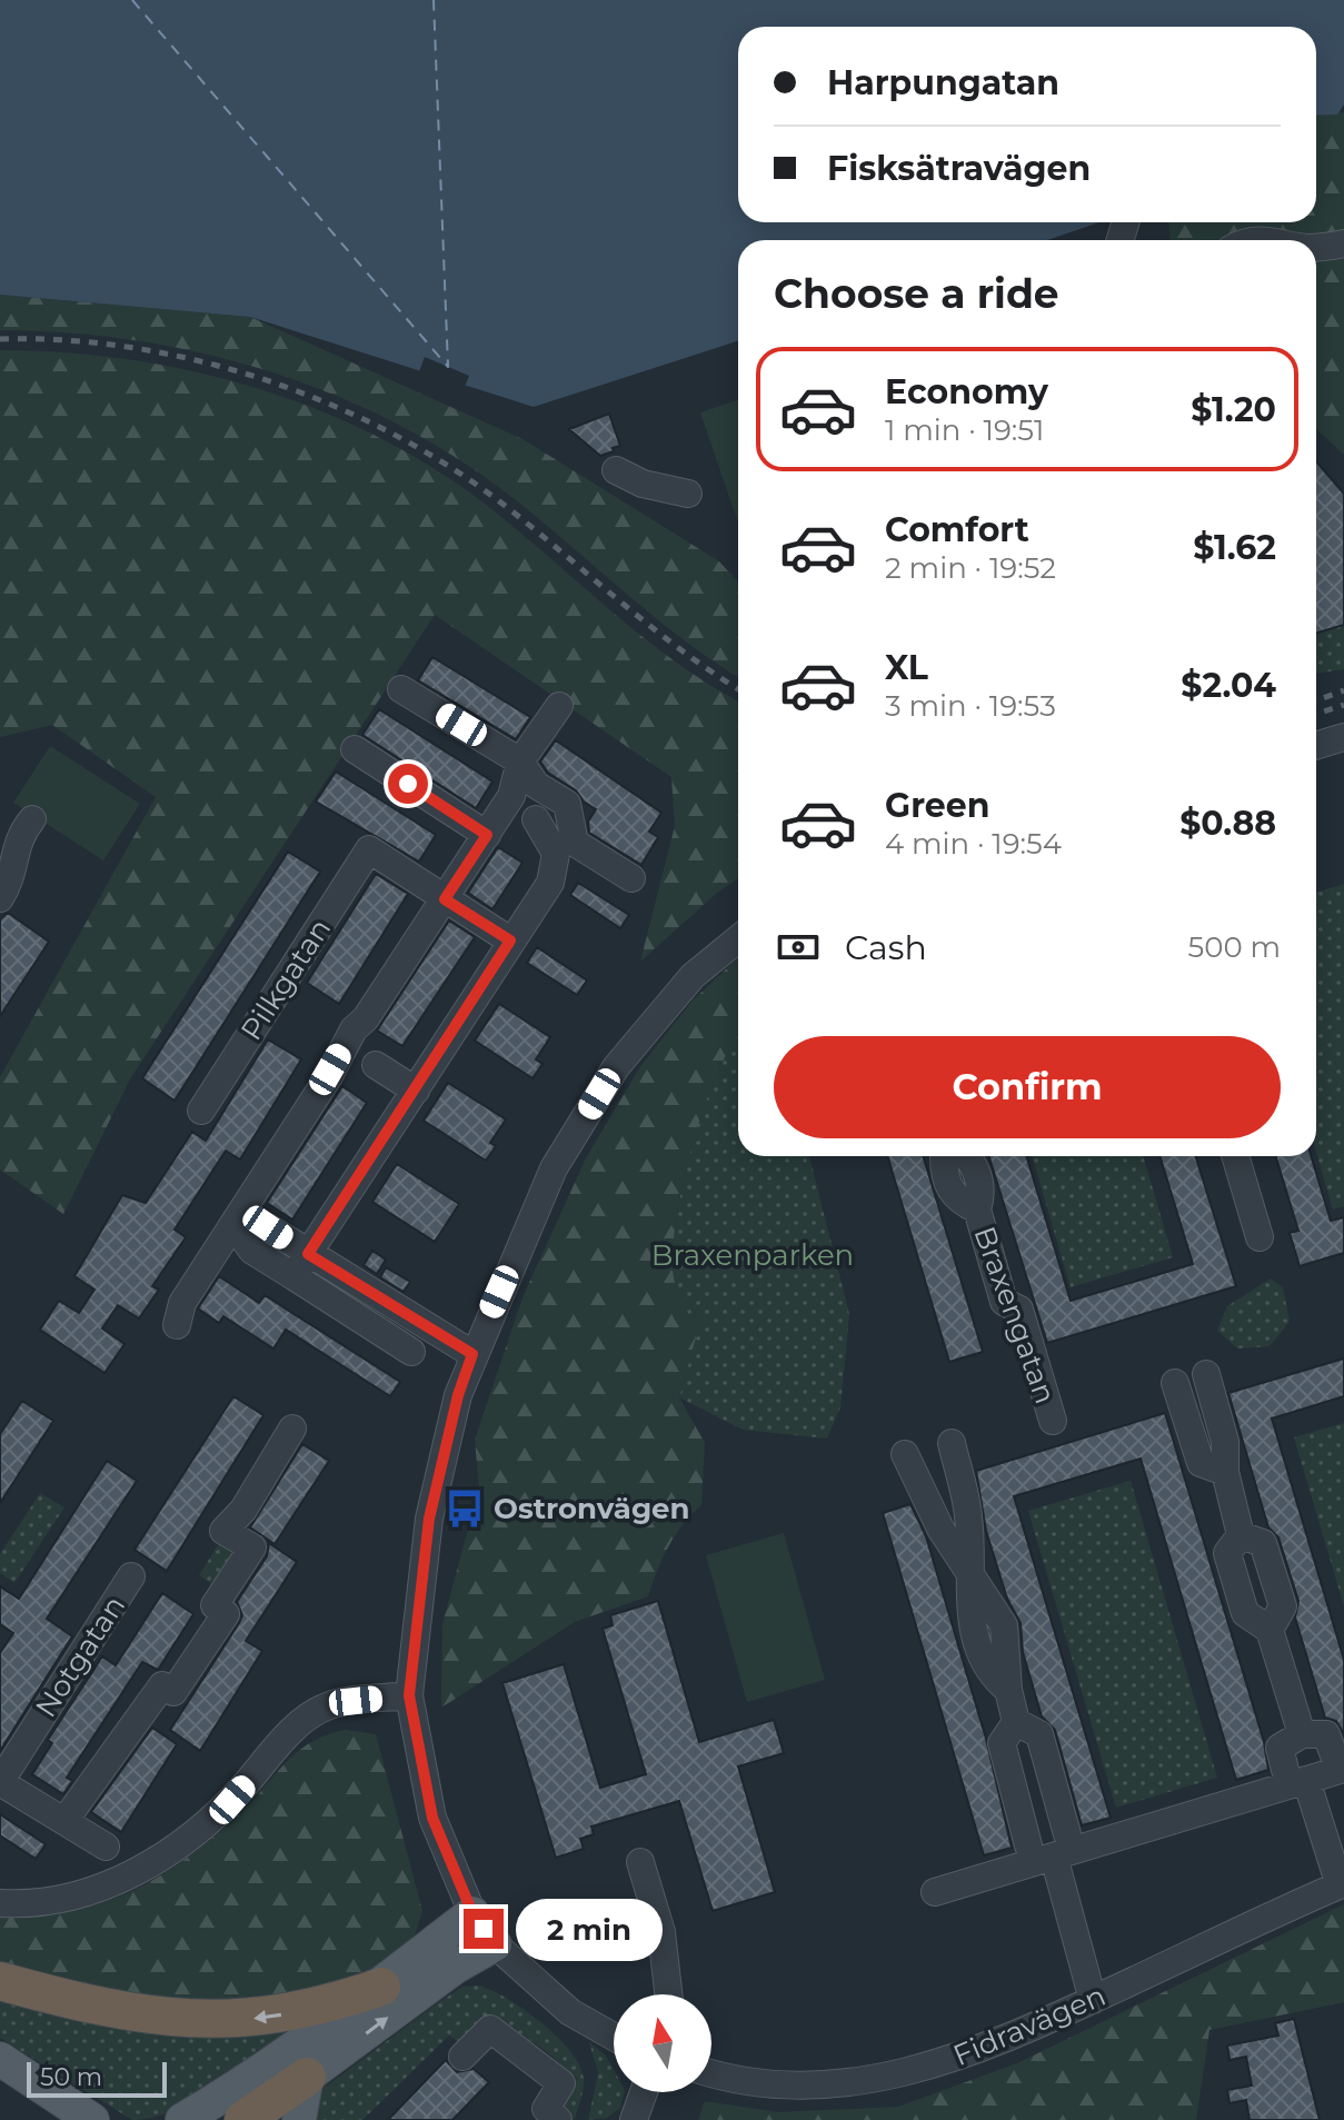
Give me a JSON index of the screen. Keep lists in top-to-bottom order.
{
  "streets": {
    "street": [
      "Pilkgatan",
      "Braxengatan",
      "Notgatan",
      "Fidravägen"
    ]
  },
  "parks": ["Braxenparken"],
  "places": {
    "bus stop": ["Ostronvägen"]
  },
  "scale_bar": "50 m",
  "north": "top",
  "page": {
    "banner": ["Harpungatan", "Fisksätravägen"],
    "heading": "Choose a ride",
    "list": [
      {
        "name": "Economy",
        "note": "1 min · 19:51",
        "value": "$1.20"
      },
      {
        "name": "Comfort",
        "note": "2 min · 19:52",
        "value": "$1.62"
      },
      {
        "name": "XL",
        "note": "3 min · 19:53",
        "value": "$2.04"
      },
      {
        "name": "Green",
        "note": "4 min · 19:54",
        "value": "$0.88"
      }
    ],
    "pay": ["Cash", "500 m"],
    "buttons": "Confirm",
    "bubble": "2 min",
    "scale": "50 m"
  }
}
